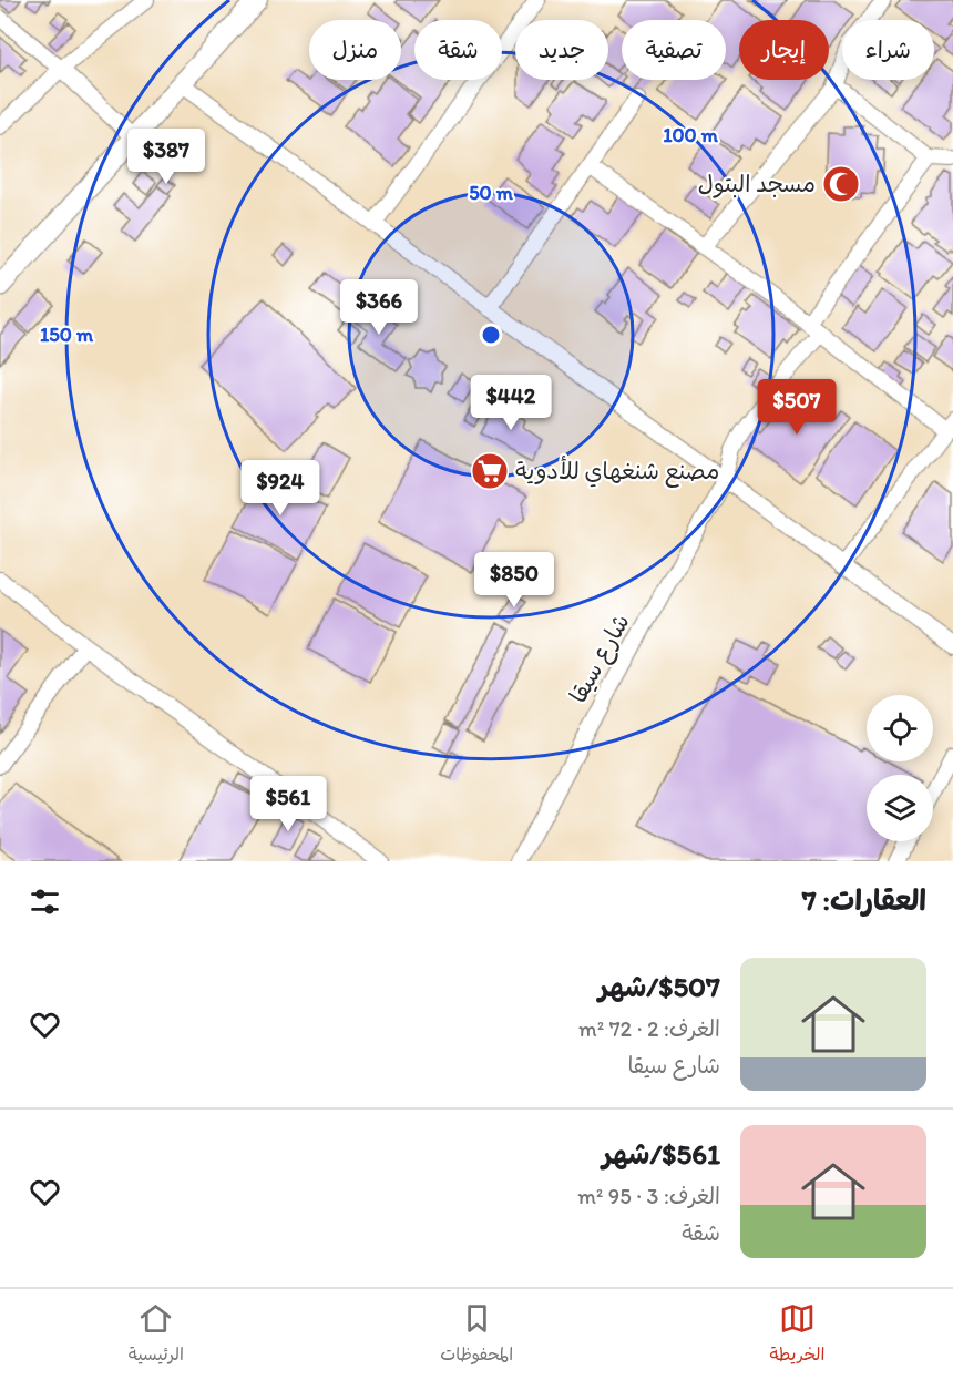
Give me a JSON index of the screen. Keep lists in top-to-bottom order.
{
  "streets": {
    "street": ["شارع سيقا"]
  },
  "places": {
    "mosque": ["مسجد البتول"],
    "supermarket": ["مصنع شنغهاي للأدوية"]
  },
  "page": {
    "chip": [
      "شراء",
      "إيجار",
      "تصفية",
      "جديد",
      "شقة",
      "منزل"
    ],
    "price": [
      "$387",
      "$366",
      "$442",
      "$507",
      "$924",
      "$850",
      "$561"
    ],
    "heading": "العقارات: 7",
    "list": [
      {
        "name": "$507/شهر",
        "note": "الغرف: 2 · 72 m² · شارع سيقا"
      },
      {
        "name": "$561/شهر",
        "note": "الغرف: 3 · 95 m² · شقة"
      }
    ],
    "tabs": ["الخريطة", "المحفوظات", "الرئيسية"]
  },
  "rings": ["100 m", "50 m", "150 m"]
}
